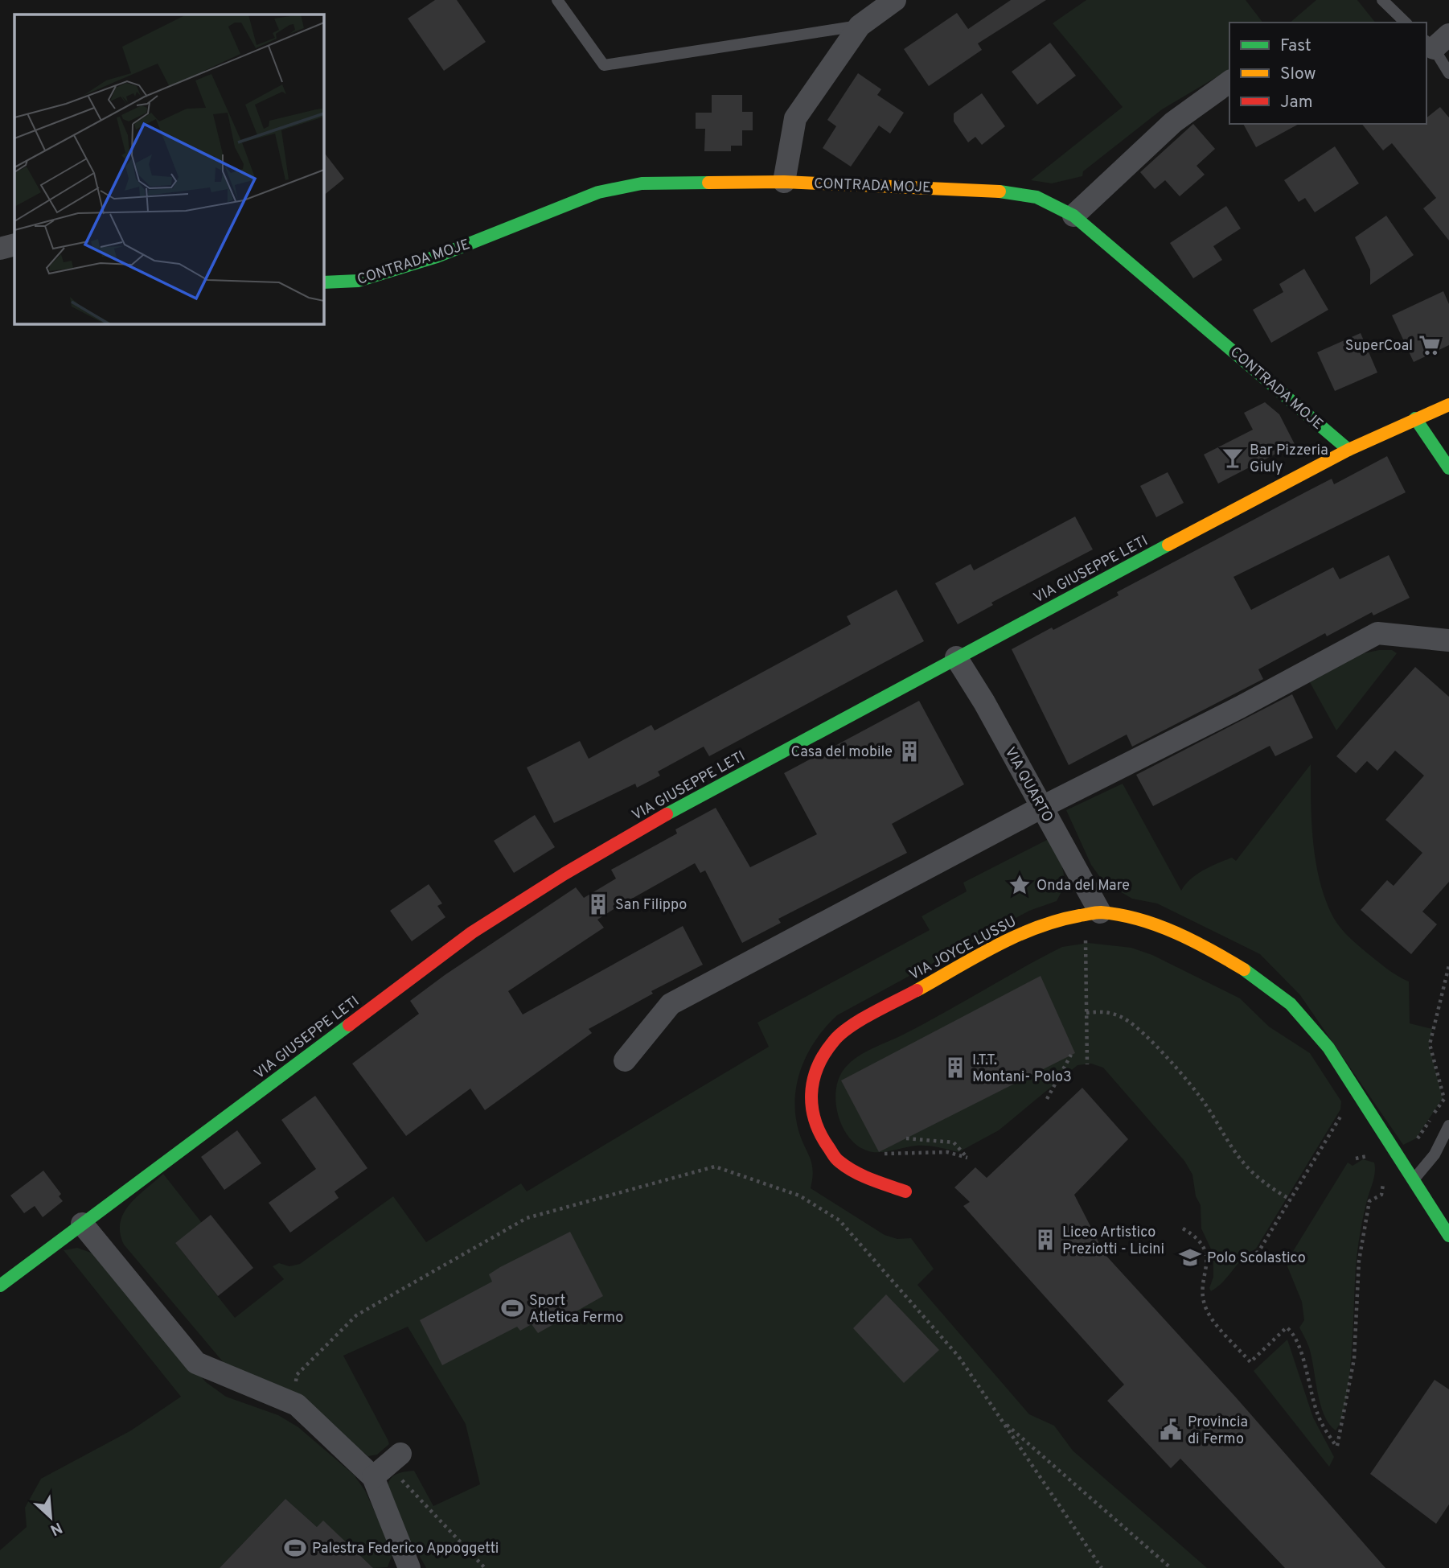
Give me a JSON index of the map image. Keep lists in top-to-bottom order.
{
  "streets": {
    "street": [
      "CONTRADA MOJE",
      "VIA GIUSEPPE LETI",
      "VIA QUARTO",
      "VIA JOYCE LUSSU"
    ]
  },
  "crossings": [
    ["CONTRADA MOJE", "VIA GIUSEPPE LETI"],
    ["VIA GIUSEPPE LETI", "VIA QUARTO"],
    ["VIA QUARTO", "VIA JOYCE LUSSU"]
  ],
  "places": {
    "supermarket": ["SuperCoal"],
    "bar": ["Bar Pizzeria Giuly"],
    "building": [
      "Casa del mobile",
      "San Filippo",
      "I.T.T. Montani- Polo3",
      "Liceo Artistico Preziotti - Licini"
    ],
    "place": ["Onda del Mare"],
    "school or university": ["Polo Scolastico"],
    "sports": ["Sport Atletica Fermo", "Palestra Federico Appoggetti"],
    "public building": ["Provincia di Fermo"]
  },
  "legend": ["Fast", "Slow", "Jam"],
  "north": "bottom right"
}
